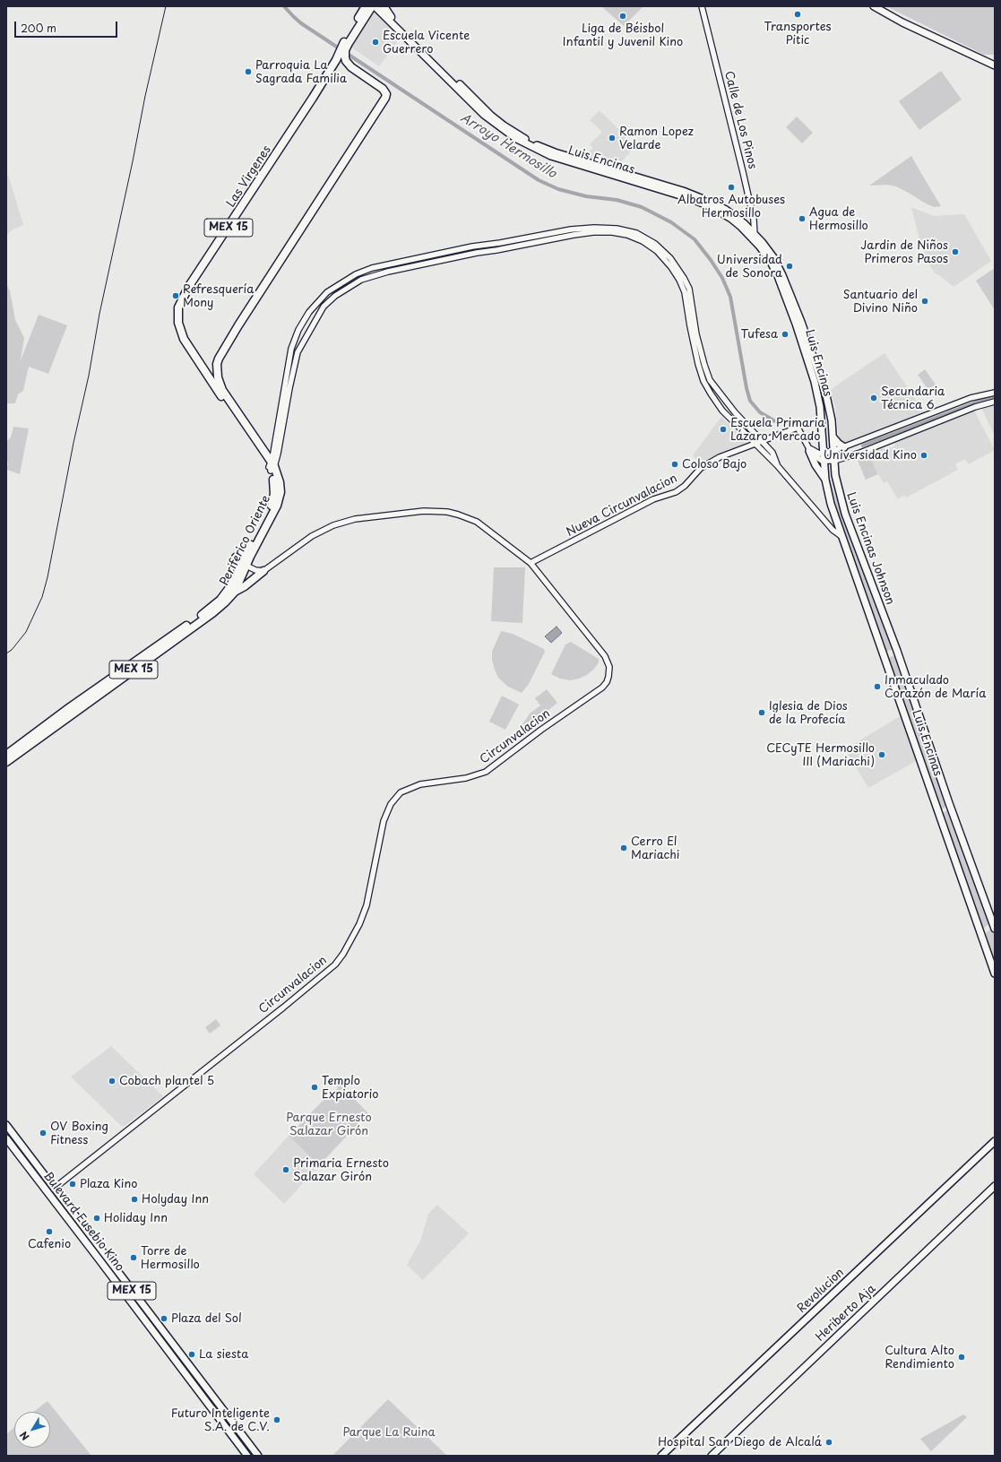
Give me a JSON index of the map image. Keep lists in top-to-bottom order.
{
  "streets": {
    "highway": ["Las Virgenes", "MEX 15", "Periferico Oriente"],
    "main road": [
      "Luis Encinas",
      "Luis Encinas Johnson",
      "Bulevard Eusebio Kino",
      "Revolucion",
      "Heriberto Aja"
    ],
    "street": ["Calle de Los Pinos", "Nueva Circunvalacion", "Circunvalacion"]
  },
  "crossings": [
    ["Calle de Los Pinos", "Luis Encinas"],
    ["Calle de Los Pinos", "Luis Encinas Johnson"],
    ["Luis Encinas", "Luis Encinas Johnson"],
    ["Las Virgenes", "MEX 15"],
    ["Las Virgenes", "Periferico Oriente"],
    ["MEX 15", "Periferico Oriente"],
    ["MEX 15", "Circunvalacion"],
    ["Nueva Circunvalacion", "Circunvalacion"]
  ],
  "water": ["Arroyo Hermosillo"],
  "parks": ["Parque Ernesto Salazar Girón", "Parque La Ruina"],
  "places": [
    "Transportes Pitic",
    "Liga de Béisbol Infantil y Juvenil Kino",
    "Escuela Vicente Guerrero",
    "Parroquia La Sagrada Familia",
    "Ramon Lopez Velarde",
    "Albatros Autobuses Hermosillo",
    "Agua de Hermosillo",
    "Jardin de Niños Primeros Pasos",
    "Universidad de Sonora",
    "Refresquería Mony",
    "Santuario del Divino Niño",
    "Tufesa",
    "Secundaria Técnica 6",
    "Escuela Primaria Lázaro Mercado",
    "Universidad Kino",
    "Coloso Bajo",
    "Inmaculado Corazón de María",
    "Iglesia de Dios de la Profecía",
    "CECyTE Hermosillo III (Mariachi)",
    "Cerro El Mariachi",
    "Cobach plantel 5",
    "Templo Expiatorio",
    "OV Boxing Fitness",
    "Primaria Ernesto Salazar Girón",
    "Plaza Kino",
    "Holyday Inn",
    "Holiday Inn",
    "Cafenio",
    "Torre de Hermosillo",
    "Plaza del Sol",
    "La siesta",
    "Cultura Alto Rendimiento",
    "Futuro Inteligente S.A. de C.V.",
    "Hospital San Diego de Alcalá"
  ],
  "scale_bar": "200 m",
  "north": "bottom left"
}
